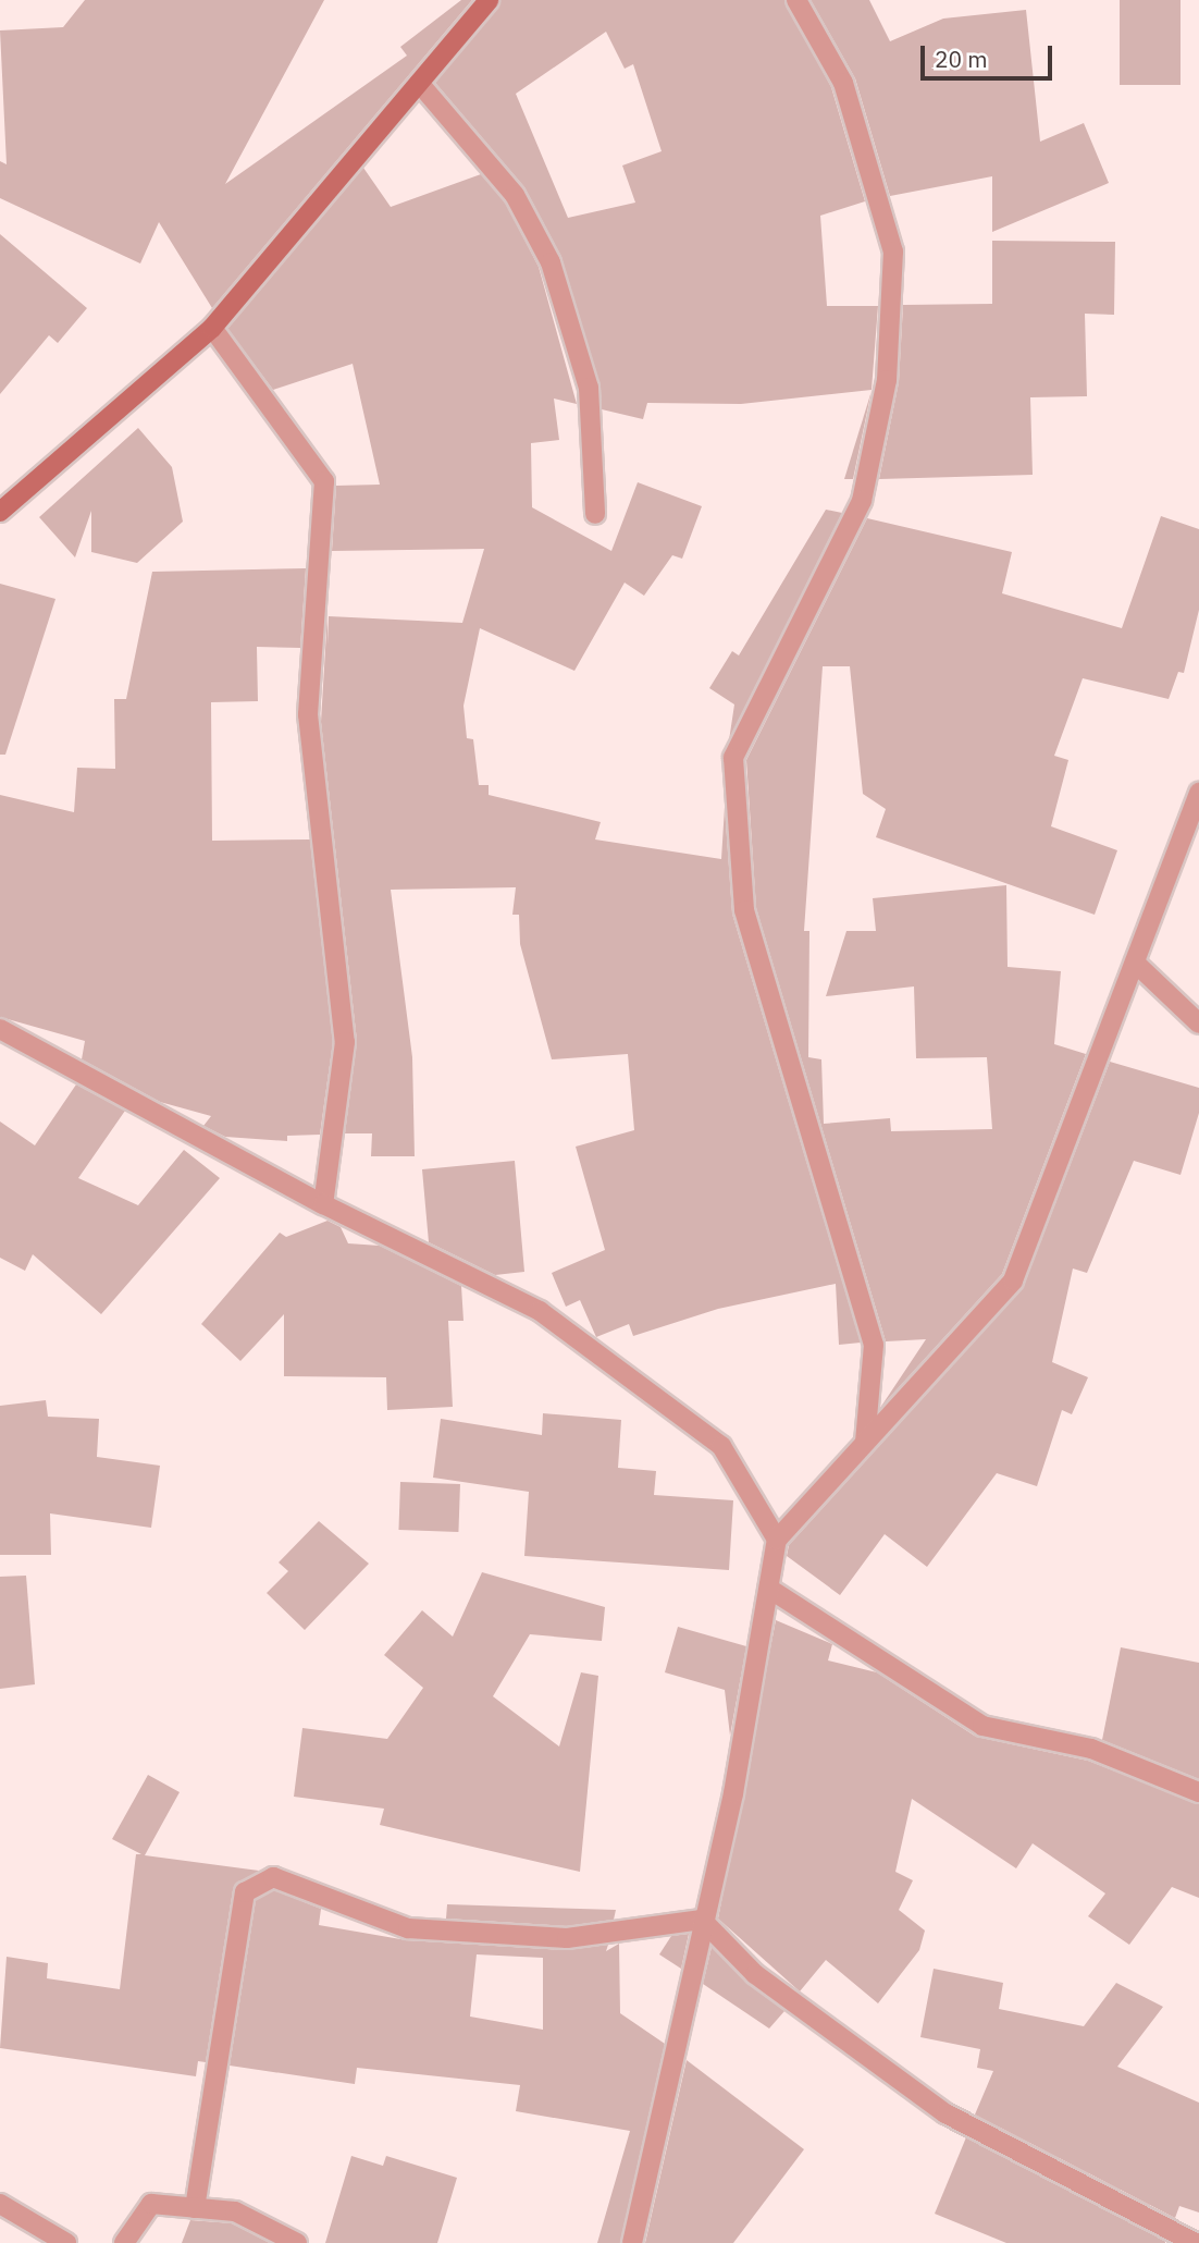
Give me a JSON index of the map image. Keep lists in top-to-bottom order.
{
  "scale_bar": "20 m"
}
